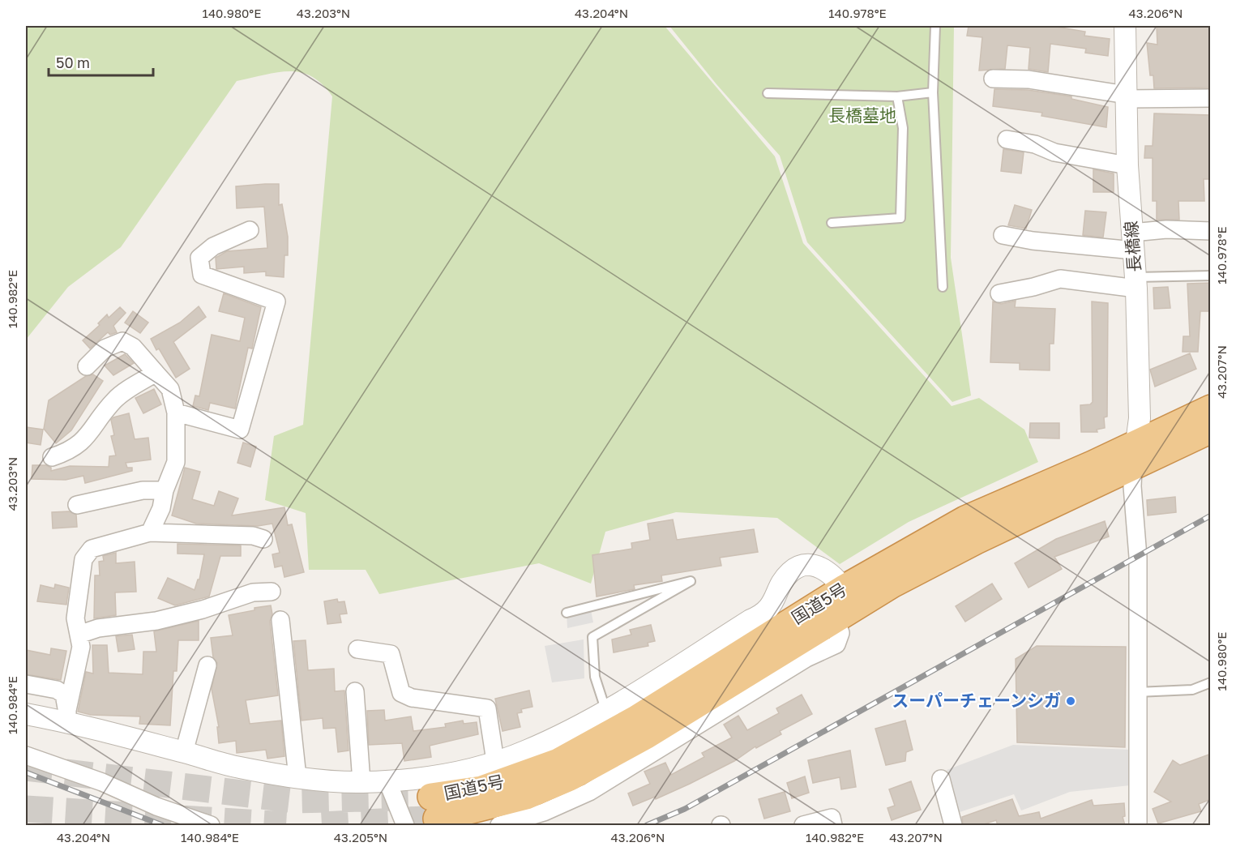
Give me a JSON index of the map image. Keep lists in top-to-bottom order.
{
  "streets": {
    "highway": ["国道5号"],
    "street": ["長橋線"]
  },
  "crossings": [
    ["長橋線", "国道5号"]
  ],
  "parks": ["長橋墓地"],
  "places": ["スーパーチェーンシガ"],
  "scale_bar": "50 m",
  "coordinates": [
    "140.980°E",
    "43.203°N",
    "43.204°N",
    "140.978°E",
    "43.206°N",
    "140.982°E",
    "43.207°N",
    "140.984°E",
    "43.205°N"
  ]
}
